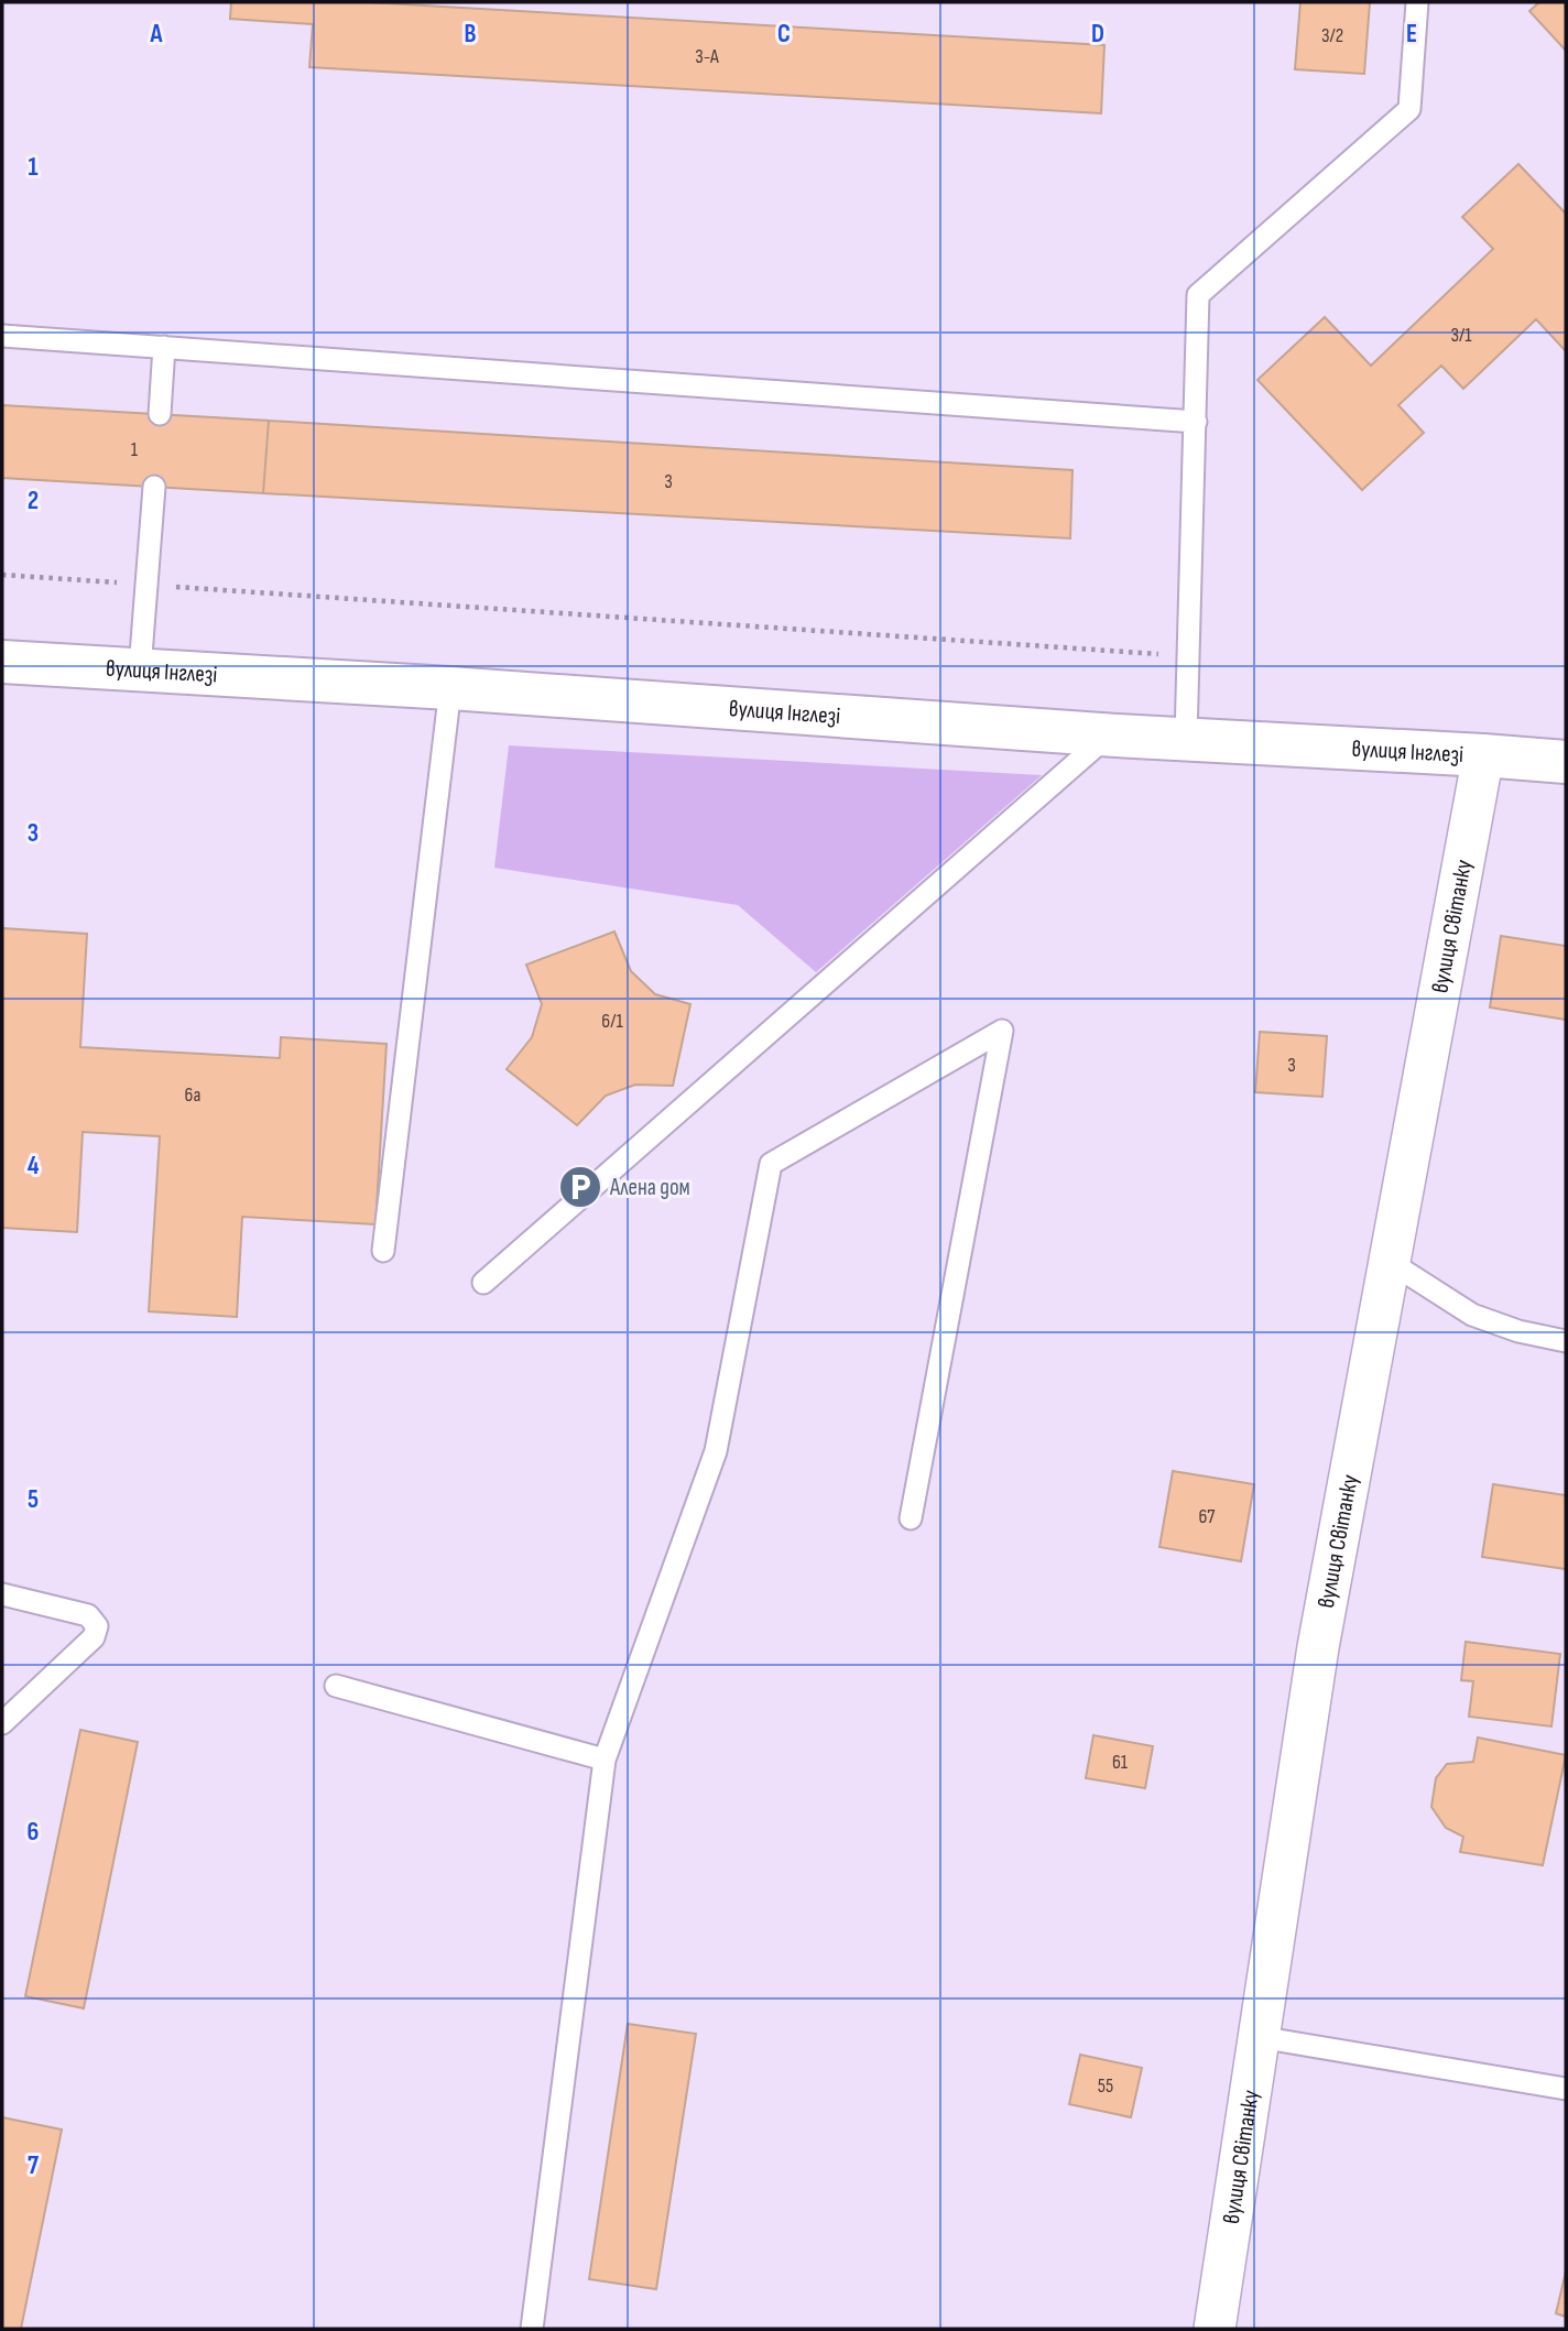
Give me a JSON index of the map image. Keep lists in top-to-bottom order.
{
  "streets": {
    "main road": ["вулиця Інглезі"],
    "street": ["вулиця Світанку"]
  },
  "crossings": [
    ["вулиця Інглезі", "вулиця Світанку"]
  ],
  "places": {
    "parking": ["Алена дом"]
  },
  "house_numbers": [
    "3/2",
    "3-А",
    "3/1",
    "1",
    "3",
    "6/1",
    "3",
    "6а",
    "67",
    "61",
    "55"
  ],
  "grid": {
    "columns": [
      "A",
      "B",
      "C",
      "D",
      "E"
    ],
    "rows": [
      "1",
      "2",
      "3",
      "4",
      "5",
      "6",
      "7"
    ]
  }
}
